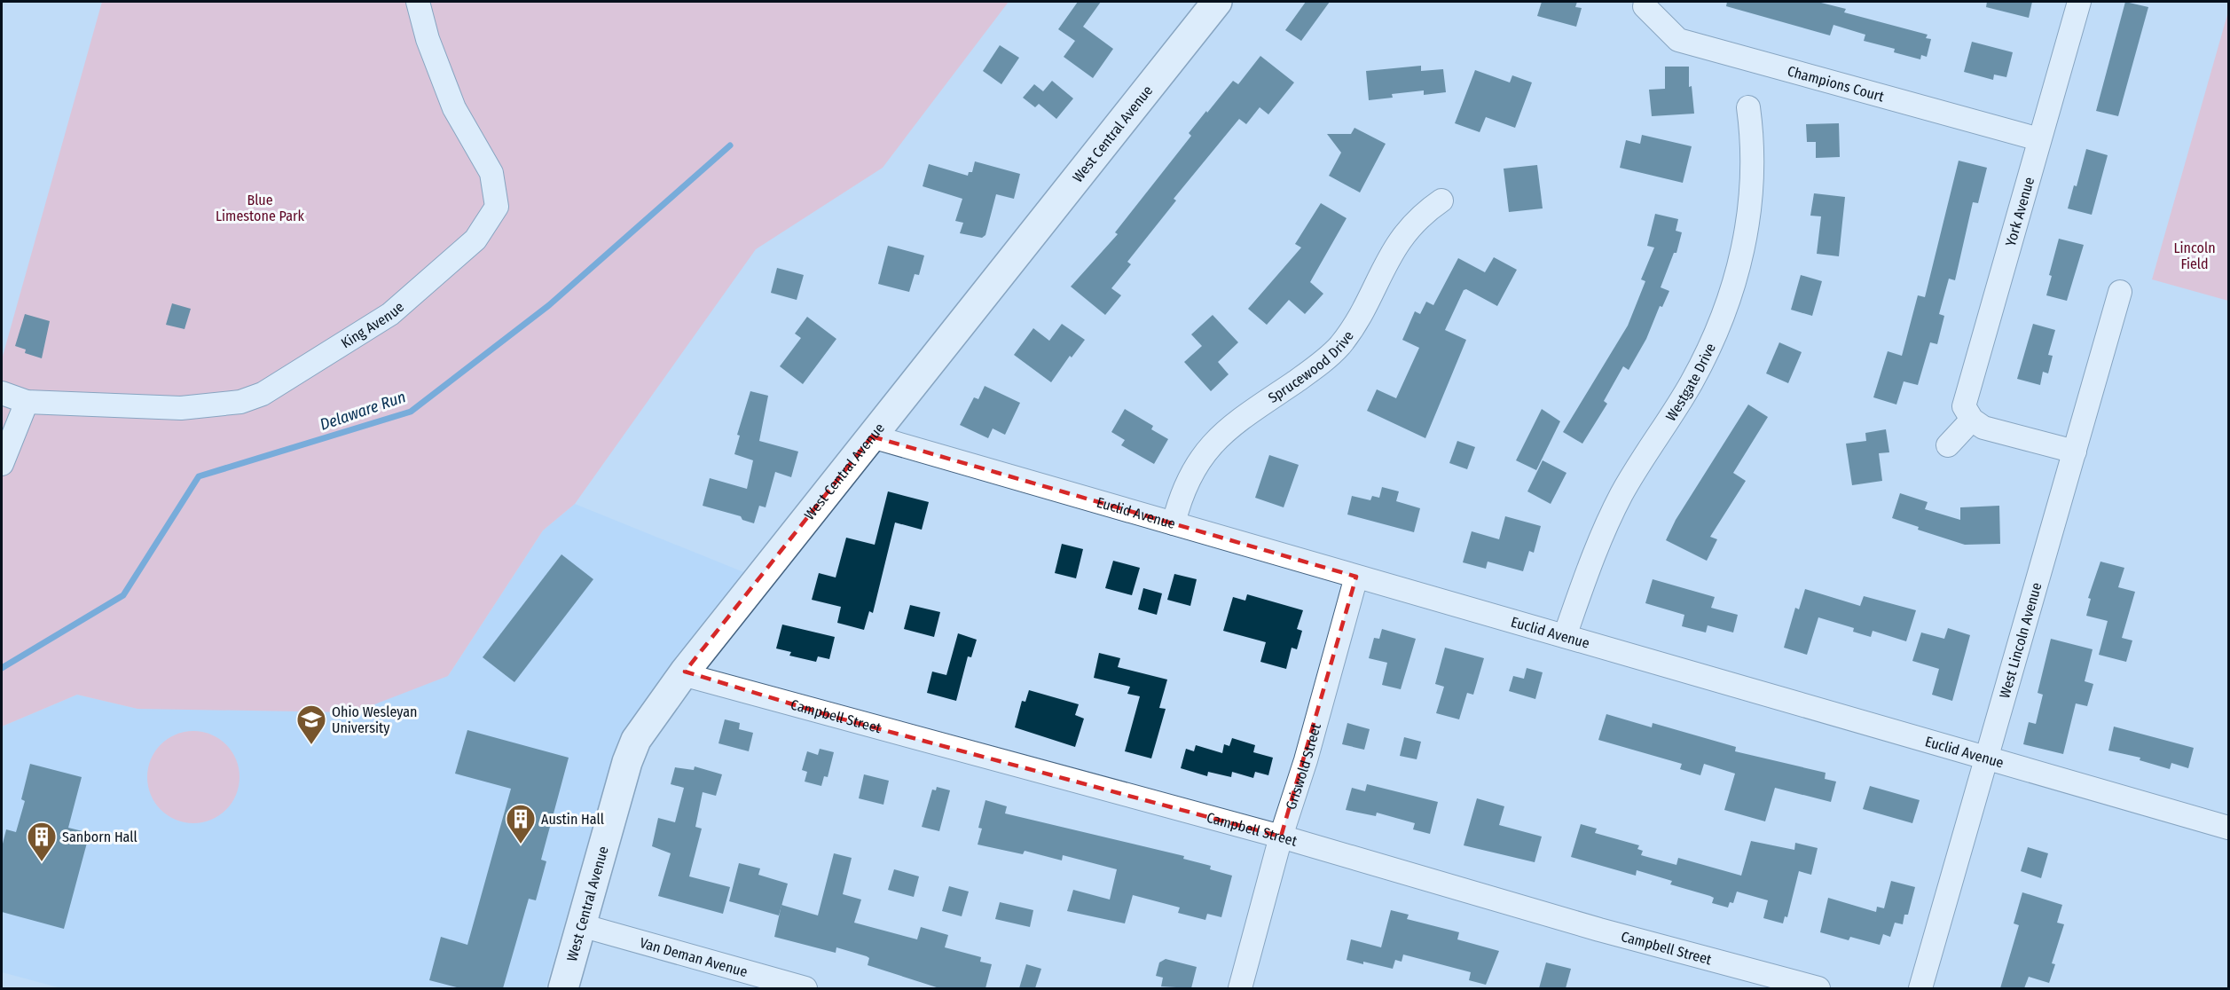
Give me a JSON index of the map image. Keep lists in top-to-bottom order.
{
  "streets": {
    "main road": ["West Central Avenue"],
    "street": [
      "Champions Court",
      "York Avenue",
      "King Avenue",
      "Sprucewood Drive",
      "Westgate Drive",
      "Euclid Avenue",
      "West Lincoln Avenue",
      "Campbell Street",
      "Griswold Street",
      "Van Deman Avenue"
    ]
  },
  "crossings": [
    ["Champions Court", "York Avenue"],
    ["West Central Avenue", "Euclid Avenue"],
    ["West Central Avenue", "Campbell Street"],
    ["West Central Avenue", "Van Deman Avenue"],
    ["Sprucewood Drive", "Euclid Avenue"],
    ["Westgate Drive", "Euclid Avenue"],
    ["Euclid Avenue", "West Lincoln Avenue"],
    ["Euclid Avenue", "Griswold Street"],
    ["Campbell Street", "Griswold Street"]
  ],
  "water": ["Delaware Run"],
  "parks": ["Blue Limestone Park", "Lincoln Field"],
  "places": {
    "school or university": ["Ohio Wesleyan University"],
    "building": ["Austin Hall", "Sanborn Hall"]
  }
}
